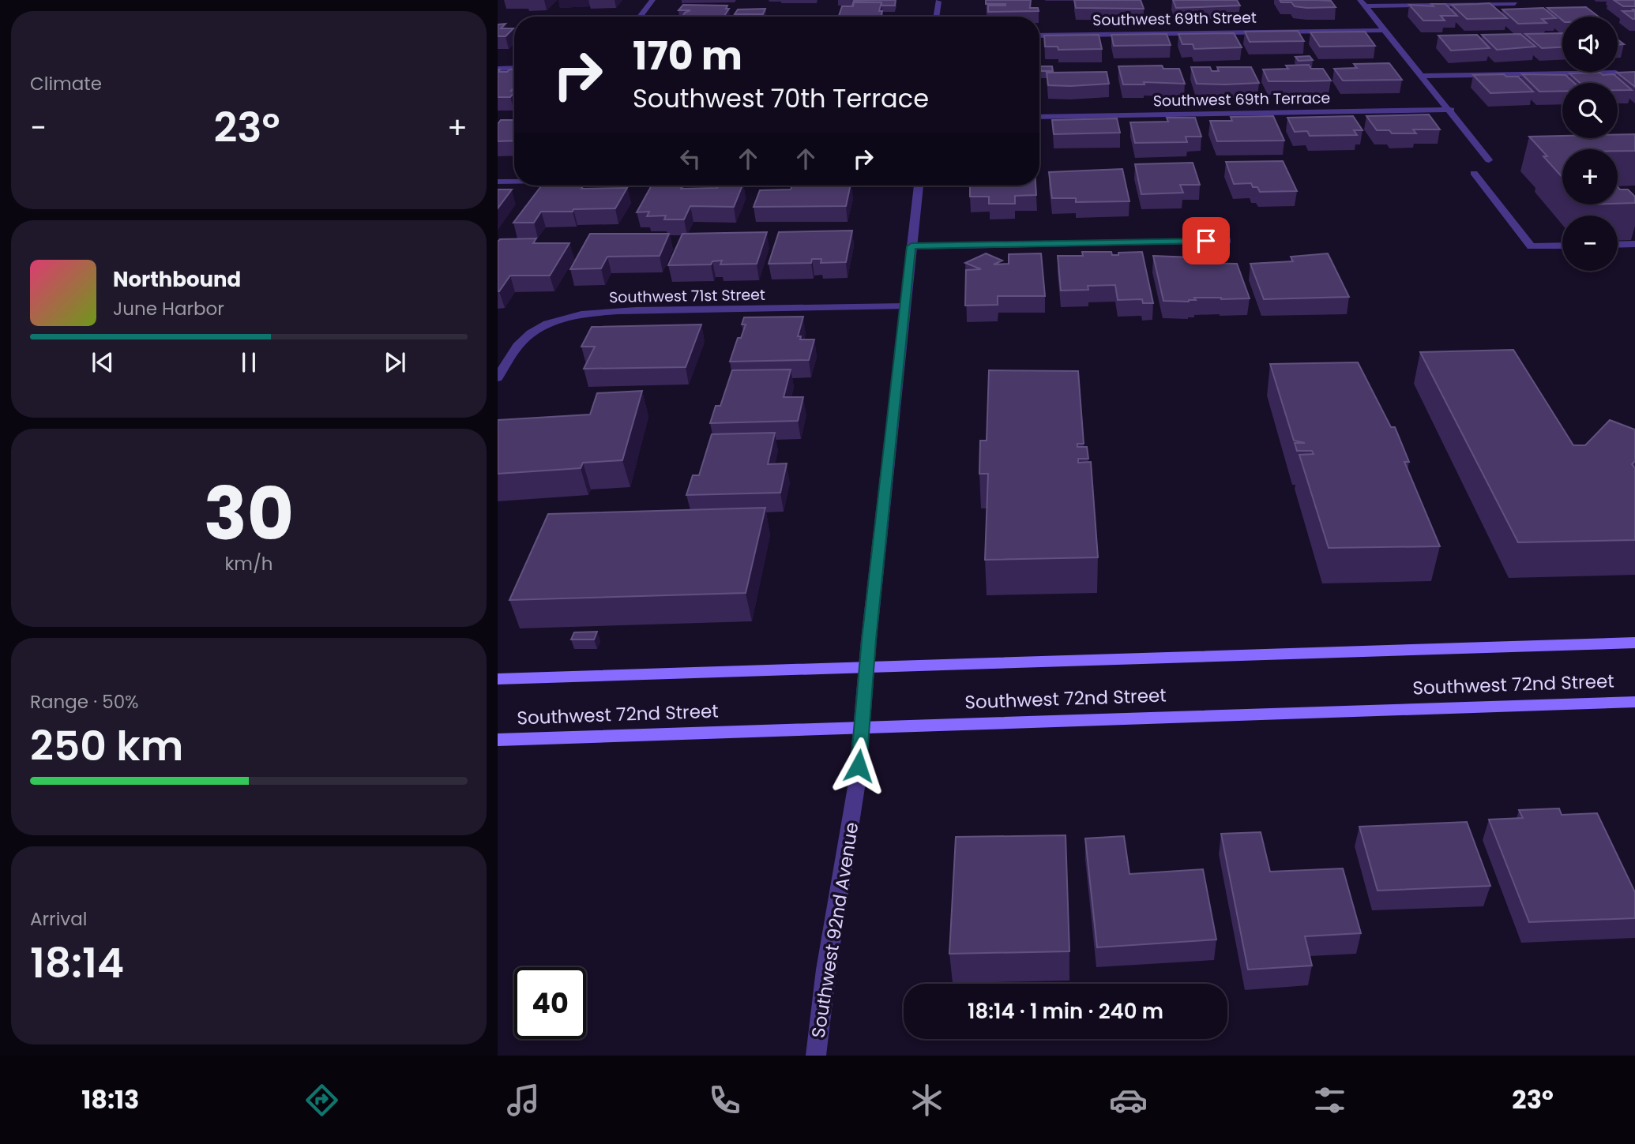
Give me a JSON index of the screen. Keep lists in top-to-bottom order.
{
  "streets": {
    "main road": ["Southwest 72nd Street"],
    "street": [
      "Southwest 69th Street",
      "Southwest 69th Terrace",
      "Southwest 71st Street",
      "Southwest 92nd Avenue"
    ]
  },
  "crossings": [
    ["Southwest 71st Street", "Southwest 92nd Avenue"],
    ["Southwest 72nd Street", "Southwest 92nd Avenue"]
  ],
  "page": {
    "tile": [
      "Climate",
      ["30", "km/h"],
      ["Range · 50%", "250 km"],
      ["Arrival", "18:14"]
    ],
    "map_buttons": ["+", "−"],
    "turn": ["170 m", "Southwest 70th Terrace"],
    "heat": ["−", "23°", "+"],
    "song": ["Northbound", "June Harbor"],
    "limit": "40",
    "trip": "18:14 · 1 min · 240 m",
    "tabs": ["18:13", "23°"]
  }
}
